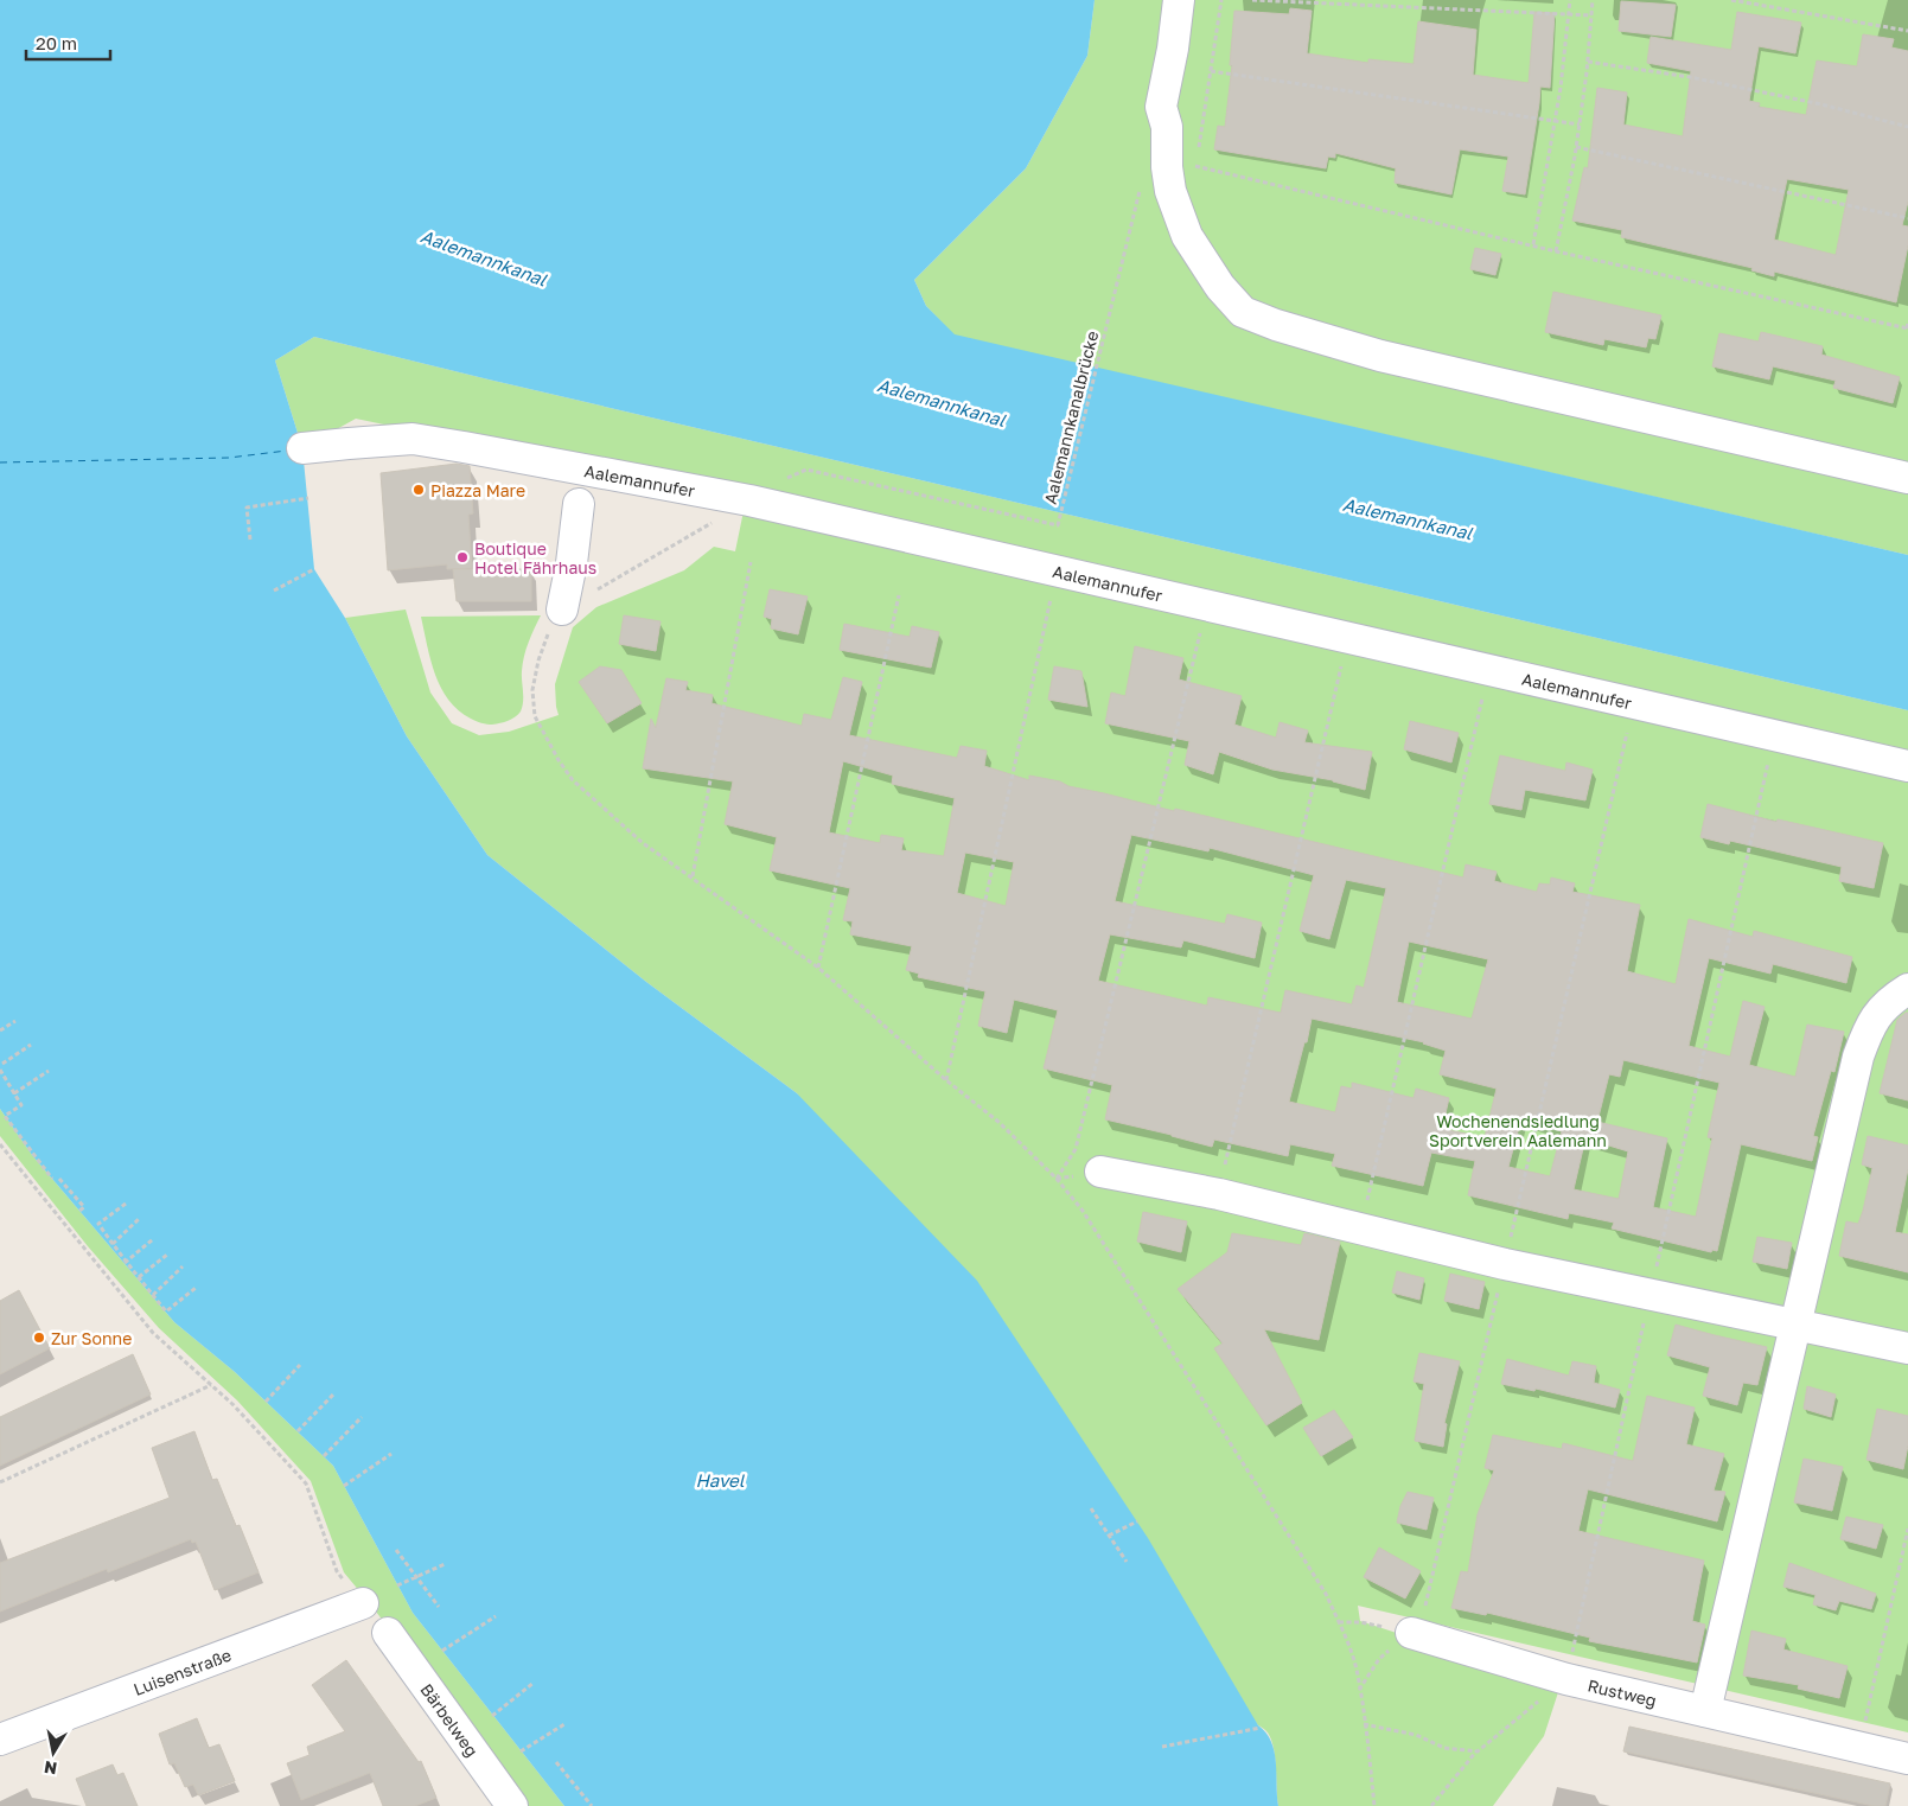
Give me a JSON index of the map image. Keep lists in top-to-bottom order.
{
  "streets": {
    "street": [
      "Aalemannufer",
      "Luisenstraße",
      "Rustweg",
      "Bärbelweg"
    ],
    "path": ["Aalemannkanalbrücke"]
  },
  "water": ["Aalemannkanal", "Havel"],
  "parks": ["Wochenendsiedlung Sportverein Aalemann"],
  "places": ["Piazza Mare", "Boutique Hotel Fährhaus", "Zur Sonne"],
  "scale_bar": "20 m",
  "north": "bottom"
}
